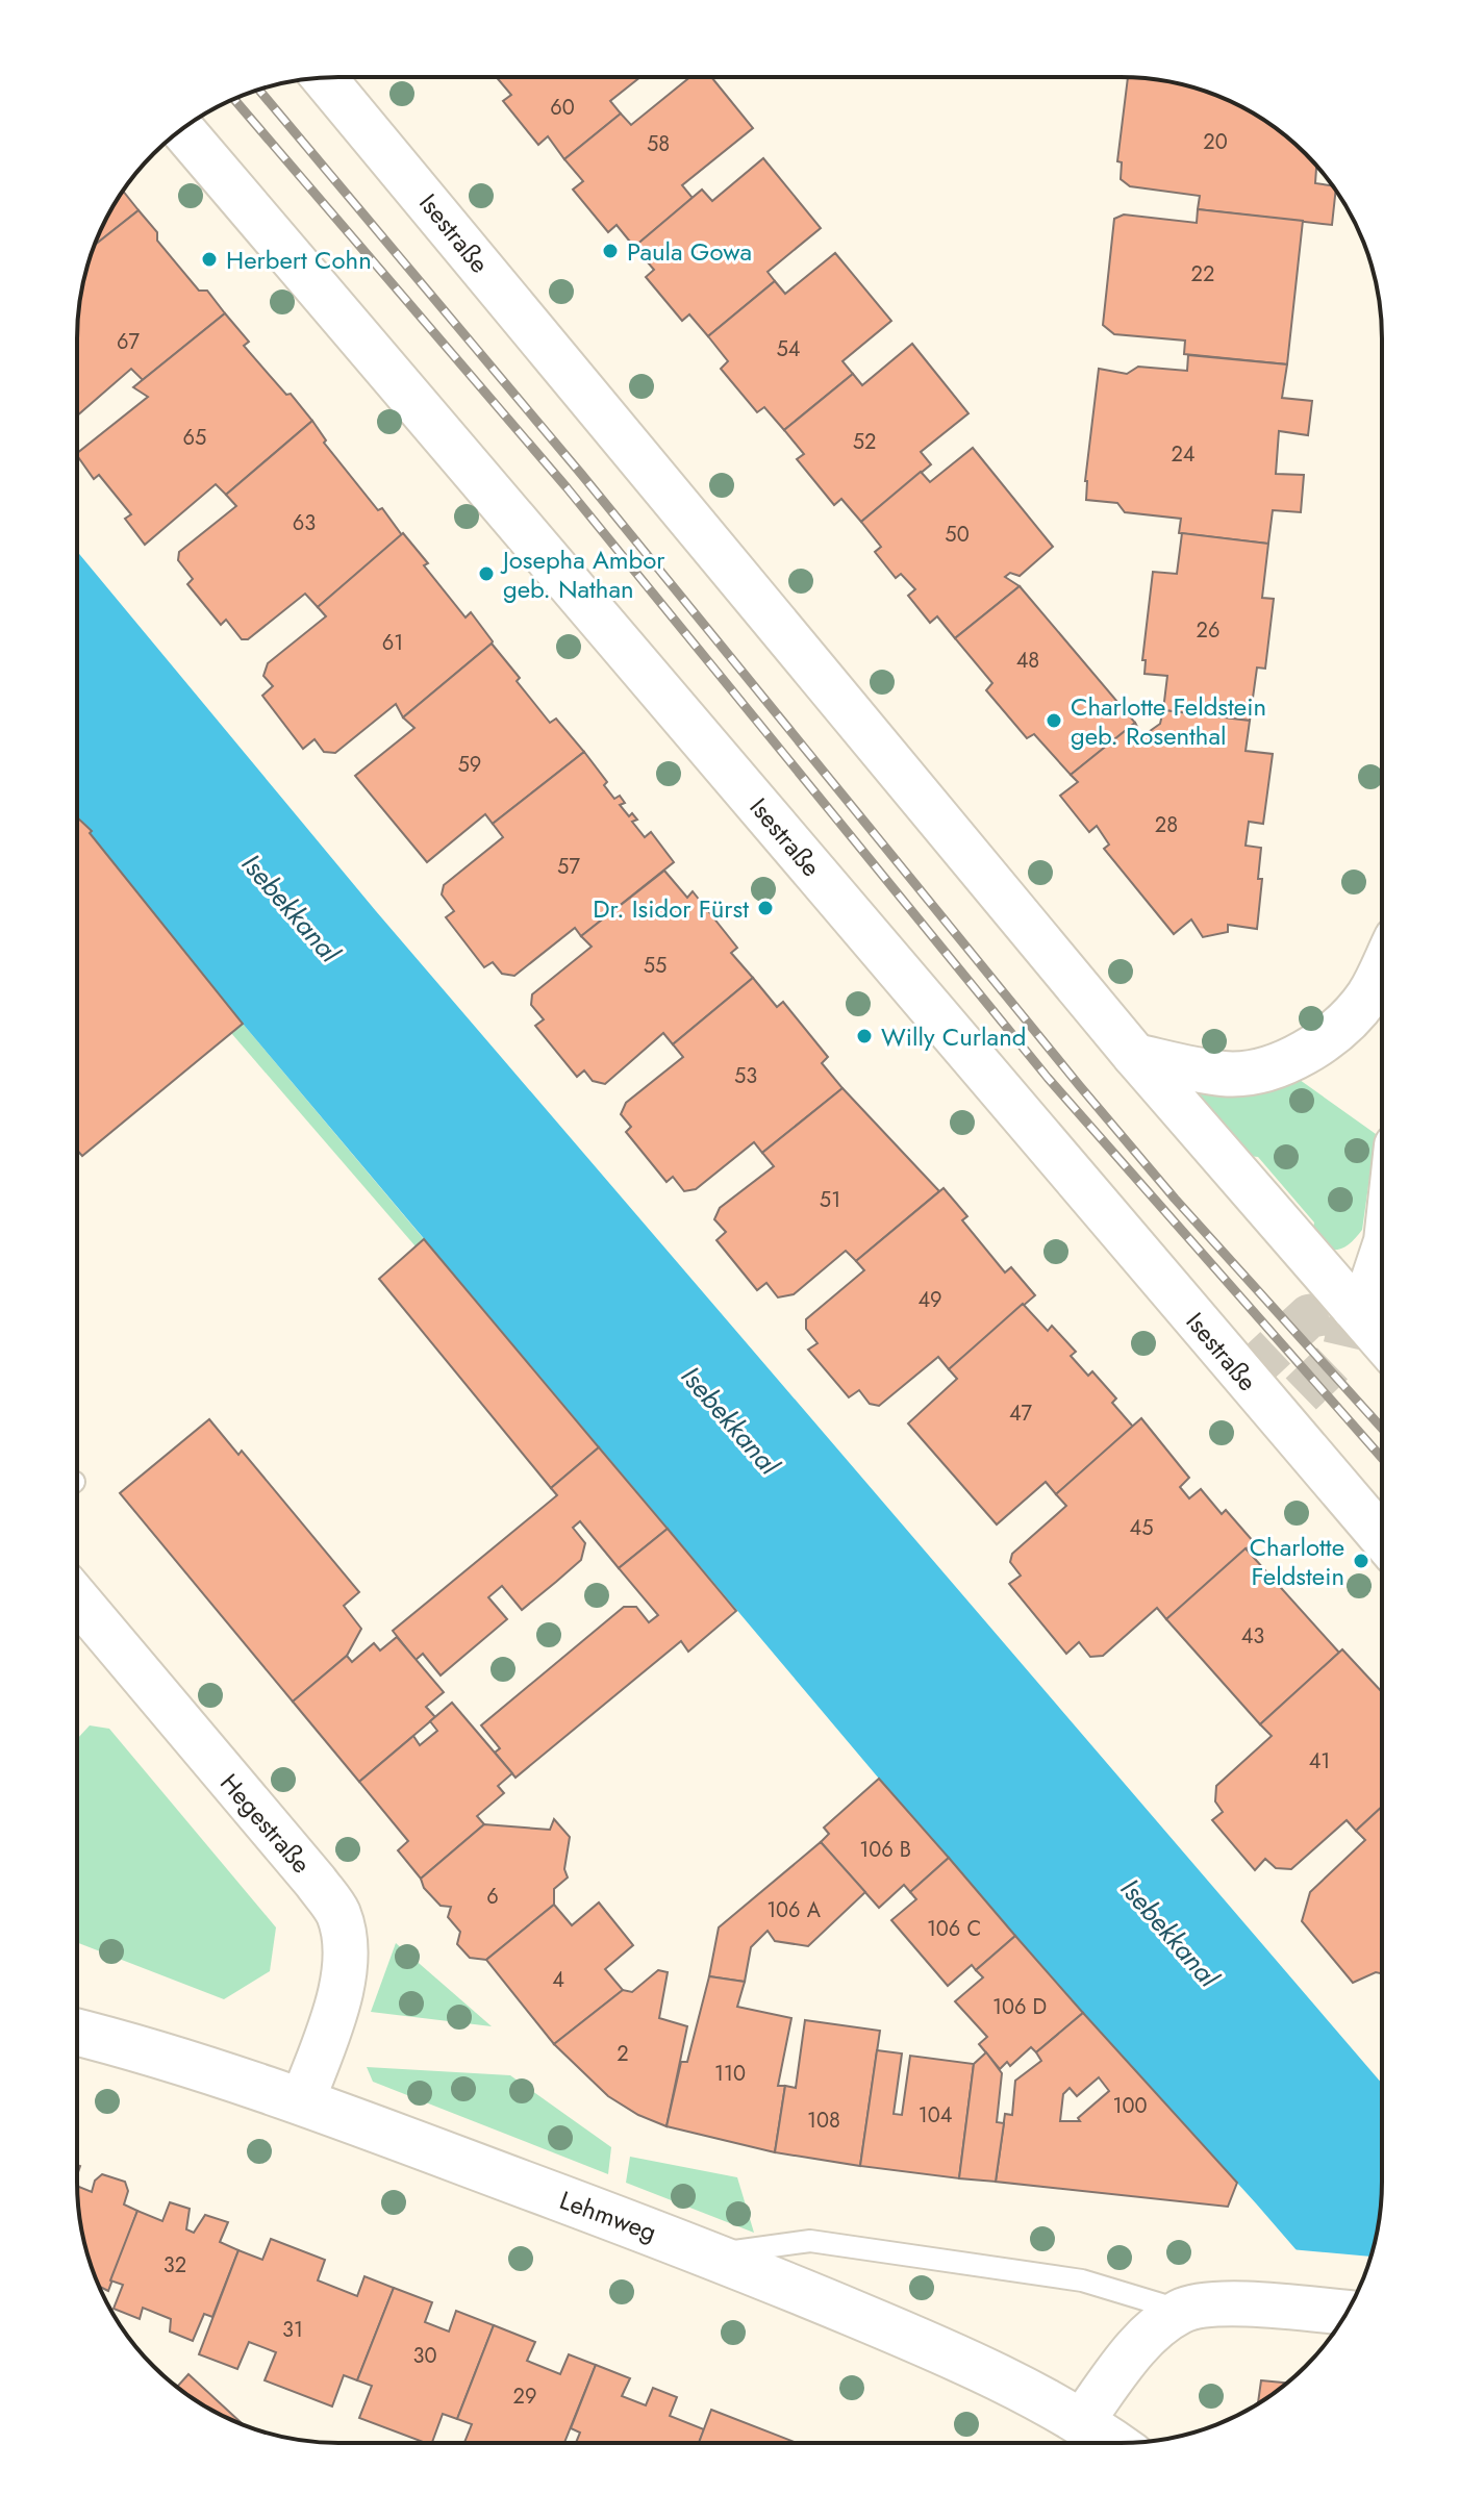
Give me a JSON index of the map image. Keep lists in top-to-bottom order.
{
  "streets": {
    "street": ["Isestraße", "Hegestraße", "Lehmweg"]
  },
  "crossings": [
    ["Hegestraße", "Lehmweg"]
  ],
  "water": ["Isebekkanal"],
  "places": [
    "Paula Gowa",
    "Herbert Cohn",
    "Josepha Ambor geb. Nathan",
    "Charlotte Feldstein geb. Rosenthal",
    "Dr. Isidor Fürst",
    "Willy Curland",
    "Charlotte Feldstein"
  ],
  "house_numbers": [
    "60",
    "20",
    "58",
    "22",
    "67",
    "54",
    "65",
    "52",
    "24",
    "63",
    "50",
    "26",
    "61",
    "48",
    "59",
    "28",
    "57",
    "55",
    "53",
    "51",
    "49",
    "47",
    "45",
    "43",
    "41",
    "106 B",
    "6",
    "106 A",
    "106 C",
    "4",
    "106 D",
    "2",
    "110",
    "100",
    "104",
    "108",
    "32",
    "31",
    "30",
    "29"
  ]
}
